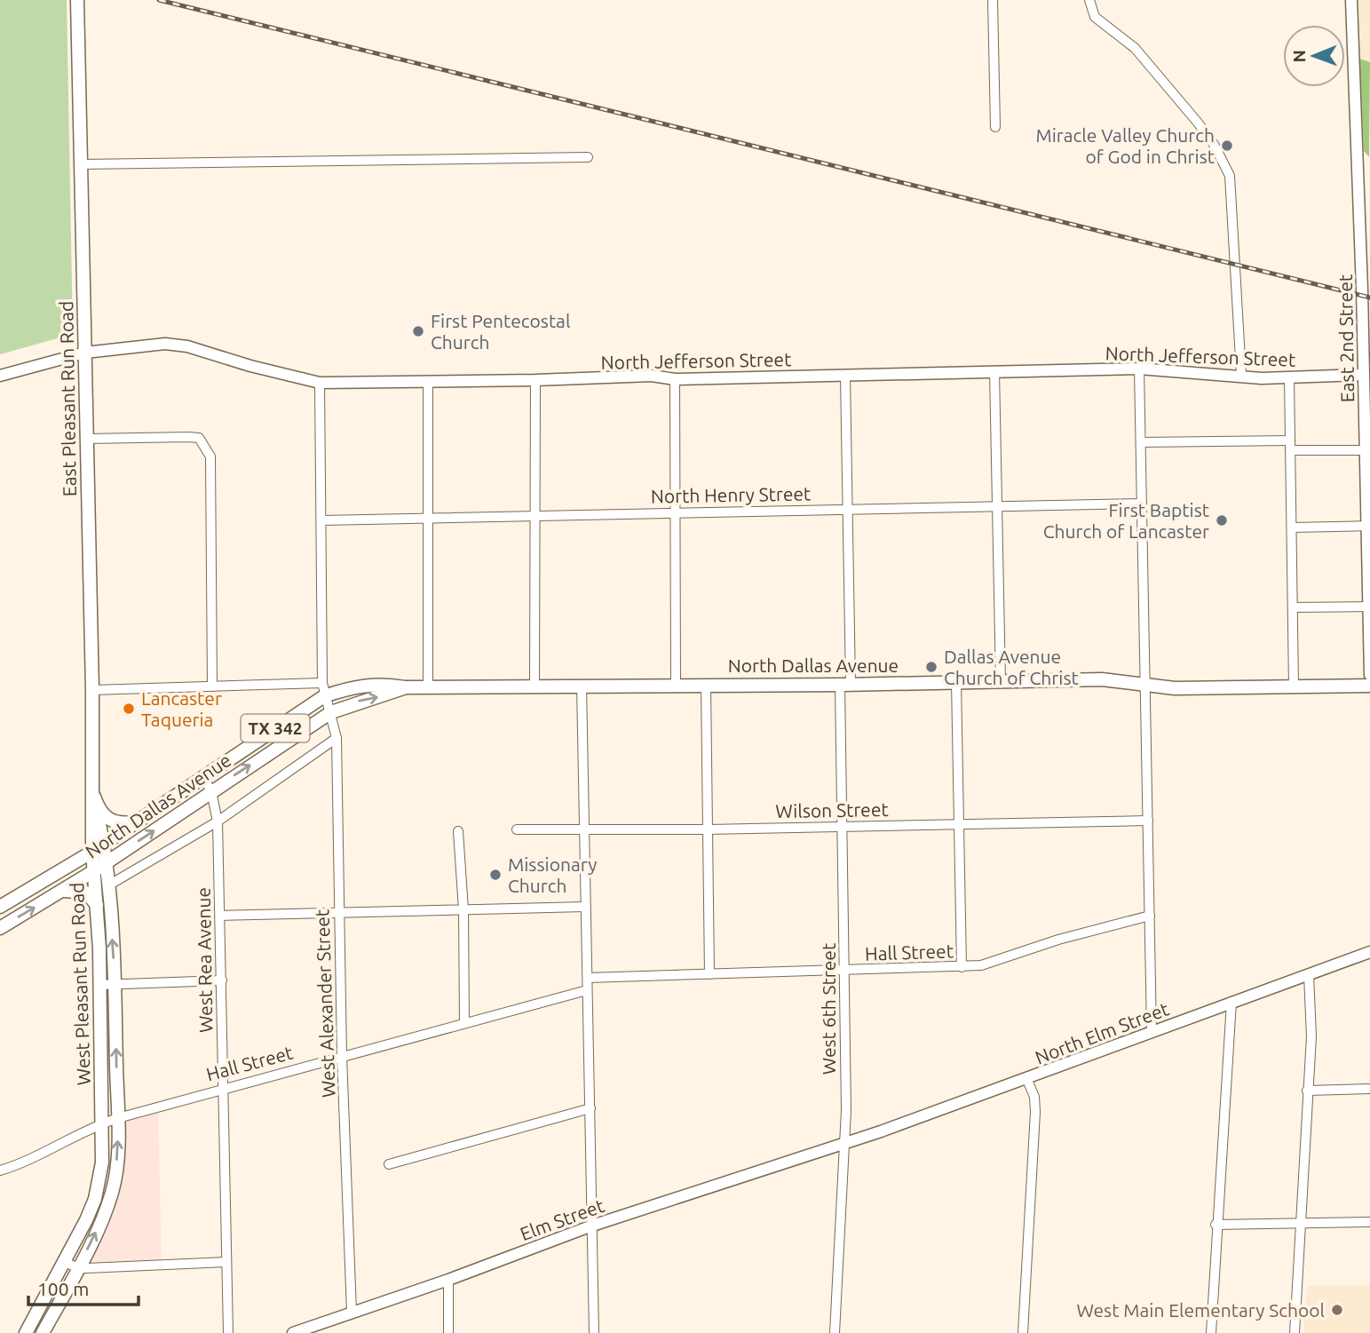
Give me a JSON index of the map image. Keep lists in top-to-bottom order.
{
  "streets": {
    "main road": [
      "East Pleasant Run Road",
      "North Dallas Avenue",
      "TX 342",
      "West Pleasant Run Road"
    ],
    "street": [
      "East 2nd Street",
      "North Jefferson Street",
      "North Henry Street",
      "Wilson Street",
      "Hall Street",
      "West Rea Avenue",
      "West Alexander Street",
      "West 6th Street",
      "North Elm Street",
      "Elm Street"
    ]
  },
  "crossings": [
    ["East 2nd Street", "North Jefferson Street"],
    ["North Jefferson Street", "East Pleasant Run Road"],
    ["North Jefferson Street", "West 6th Street"],
    ["East Pleasant Run Road", "West Pleasant Run Road"],
    ["North Henry Street", "West 6th Street"],
    ["North Dallas Avenue", "West Rea Avenue"],
    ["North Dallas Avenue", "West Pleasant Run Road"],
    ["North Dallas Avenue", "West Alexander Street"],
    ["North Dallas Avenue", "West 6th Street"],
    ["Wilson Street", "West 6th Street"],
    ["Hall Street", "West Rea Avenue"],
    ["Hall Street", "West Pleasant Run Road"],
    ["Hall Street", "West Alexander Street"],
    ["Hall Street", "West 6th Street"],
    ["West Alexander Street", "Elm Street"],
    ["West 6th Street", "North Elm Street"],
    ["West 6th Street", "Elm Street"],
    ["North Elm Street", "Elm Street"]
  ],
  "places": [
    "Miracle Valley Church of God in Christ",
    "First Pentecostal Church",
    "First Baptist Church of Lancaster",
    "Dallas Avenue Church of Christ",
    "Lancaster Taqueria",
    "Missionary Church",
    "West Main Elementary School"
  ],
  "scale_bar": "100 m",
  "north": "left"
}
